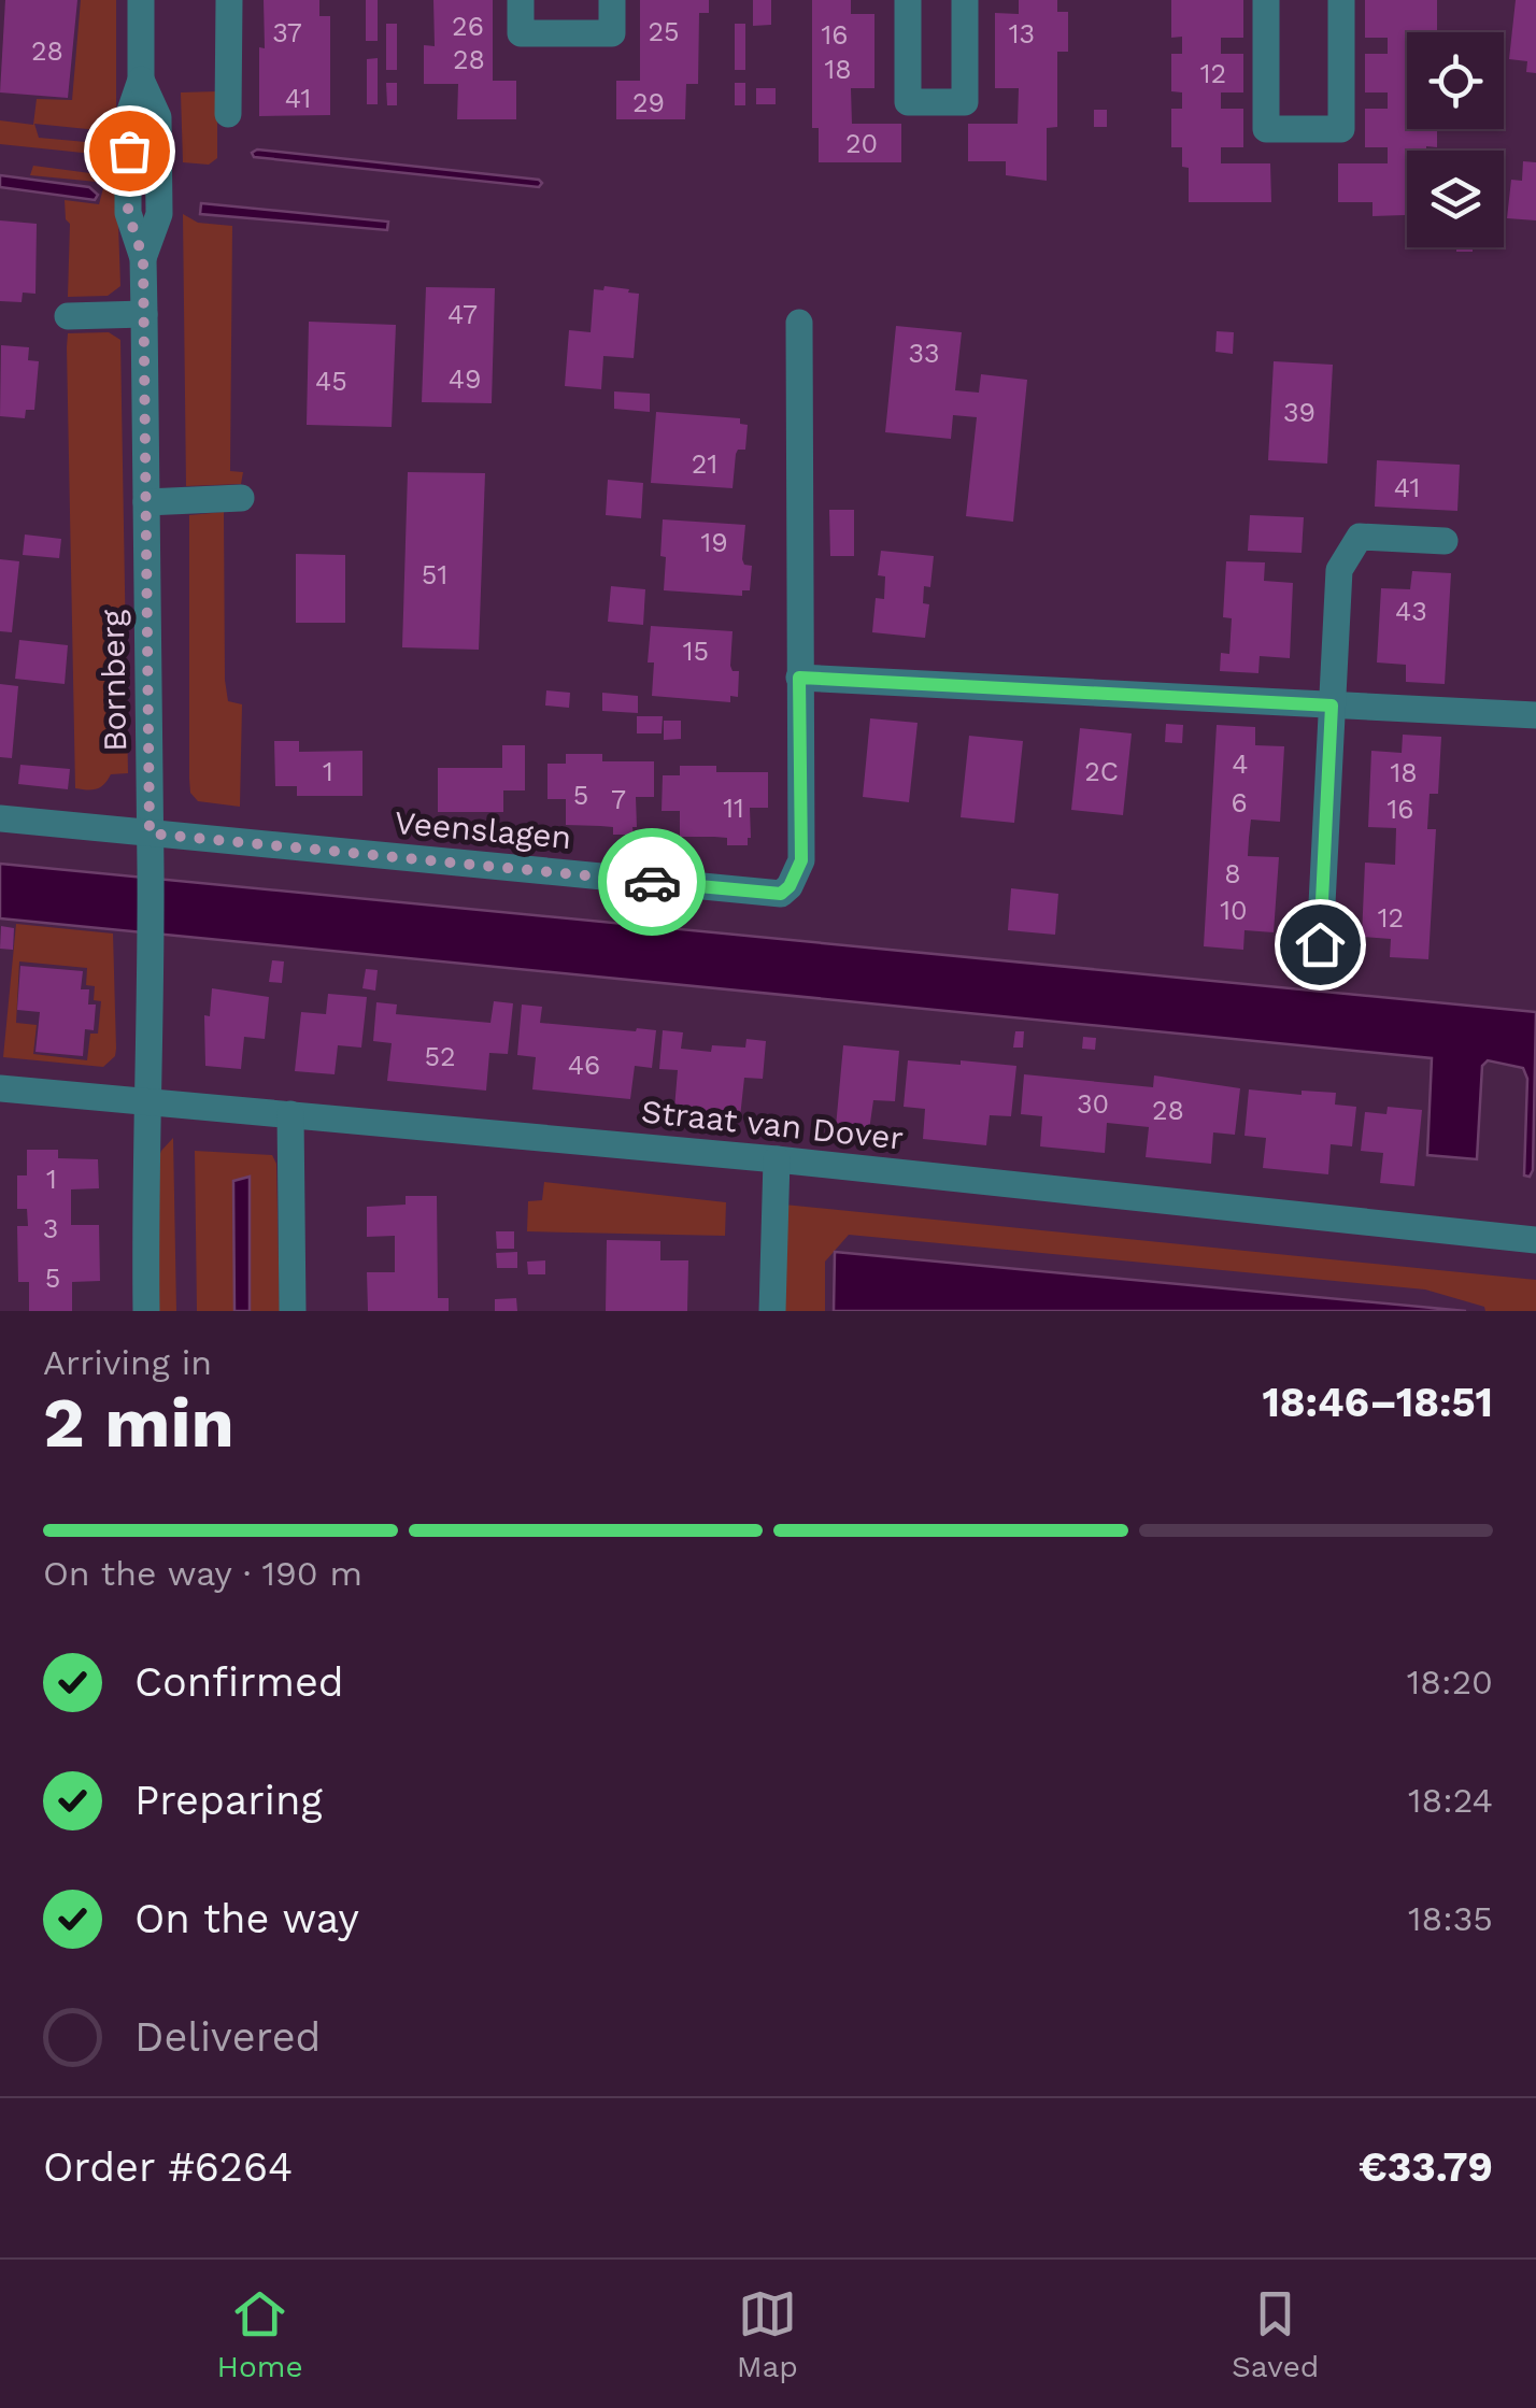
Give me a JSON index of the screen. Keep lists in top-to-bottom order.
{
  "streets": {
    "street": ["Bornberg", "Veenslagen", "Straat van Dover"]
  },
  "crossings": [
    ["Bornberg", "Veenslagen"],
    ["Bornberg", "Straat van Dover"]
  ],
  "house_numbers": [
    "26",
    "25",
    "37",
    "13",
    "16",
    "28",
    "28",
    "18",
    "12",
    "41",
    "29",
    "20",
    "47",
    "33",
    "49",
    "45",
    "39",
    "21",
    "41",
    "19",
    "51",
    "43",
    "15",
    "4",
    "1",
    "2C",
    "18",
    "5",
    "7",
    "6",
    "11",
    "16",
    "8",
    "10",
    "12",
    "52",
    "46",
    "30",
    "28",
    "1",
    "3",
    "5"
  ],
  "page": {
    "heading": ["2 min", "Arriving in", "18:46–18:51"],
    "panel": ["Order #6264", "€33.79"],
    "bar": "On the way · 190 m",
    "list": [
      ["Confirmed", "18:20"],
      ["Preparing", "18:24"],
      ["On the way", "18:35"],
      "Delivered"
    ],
    "tabs": ["Home", "Map", "Saved"]
  }
}
